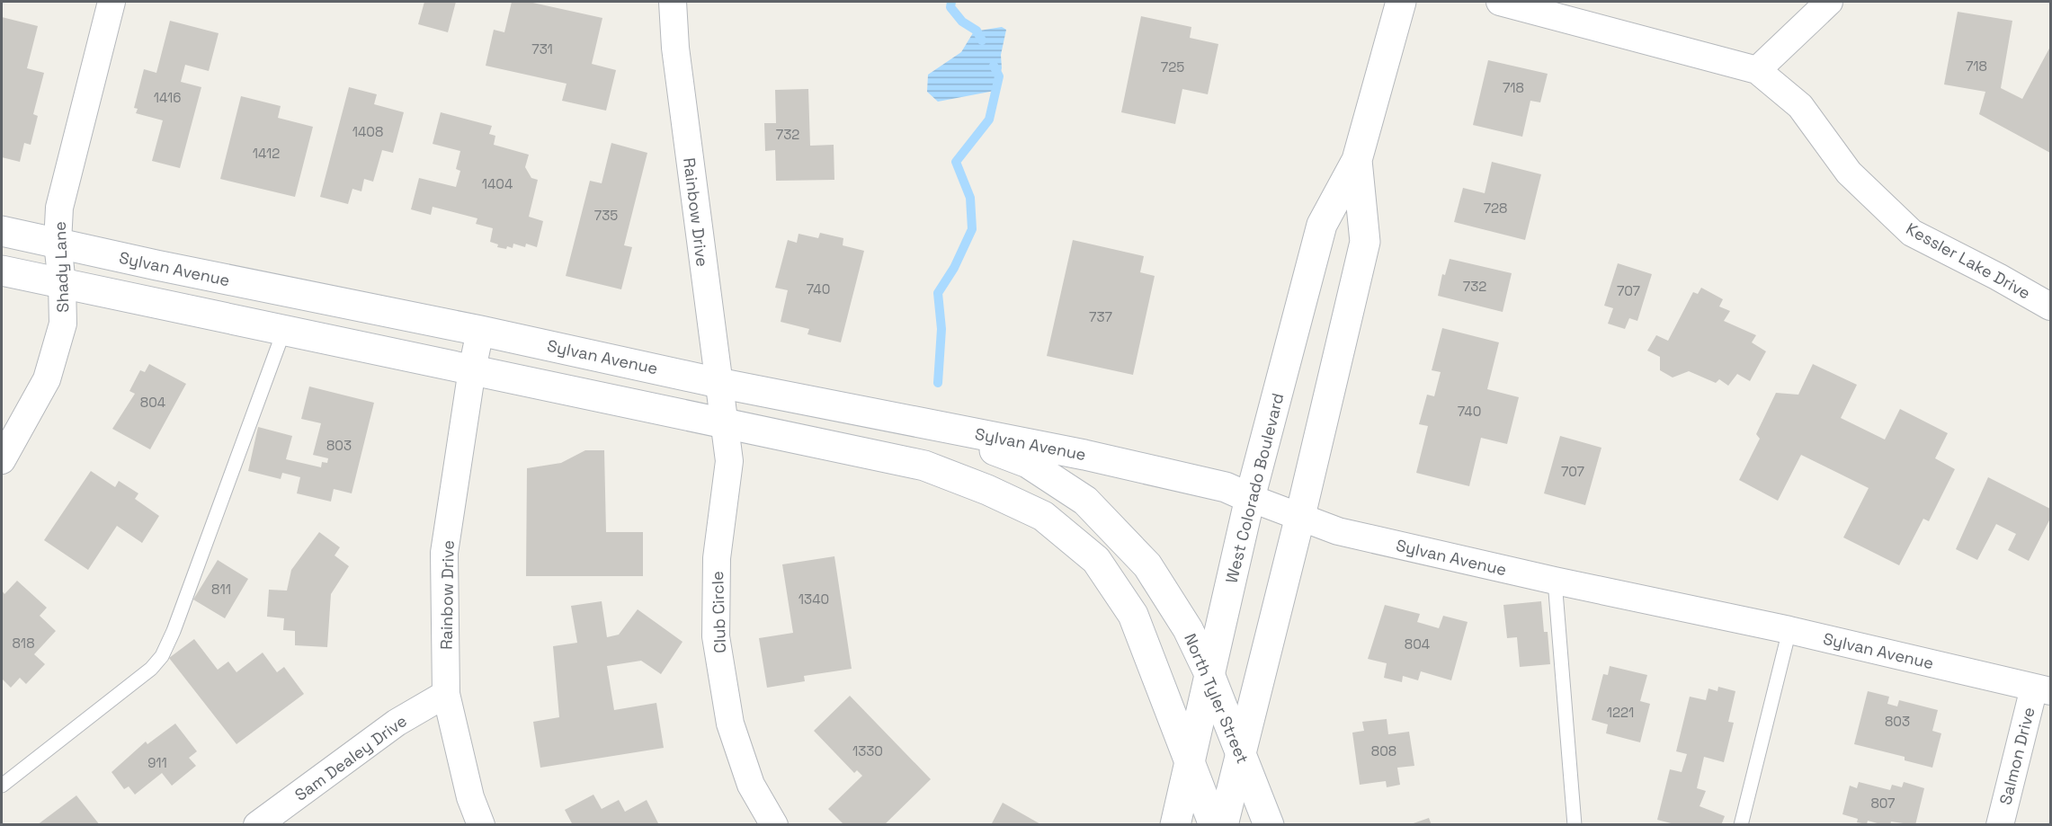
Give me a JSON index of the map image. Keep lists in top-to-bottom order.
{
  "streets": {
    "main road": ["Sylvan Avenue", "West Colorado Boulevard", "North Tyler Street"],
    "street": [
      "Rainbow Drive",
      "Kessler Lake Drive",
      "Shady Lane",
      "Club Circle",
      "Salmon Drive",
      "Sam Dealey Drive"
    ]
  },
  "crossings": [
    ["Rainbow Drive", "Sylvan Avenue"],
    ["Rainbow Drive", "Club Circle"],
    ["Rainbow Drive", "Sam Dealey Drive"],
    ["Shady Lane", "Sylvan Avenue"],
    ["Sylvan Avenue", "West Colorado Boulevard"],
    ["Sylvan Avenue", "North Tyler Street"],
    ["Sylvan Avenue", "Salmon Drive"],
    ["West Colorado Boulevard", "North Tyler Street"]
  ],
  "house_numbers": [
    "731",
    "718",
    "725",
    "718",
    "1416",
    "1408",
    "732",
    "1412",
    "1404",
    "728",
    "735",
    "732",
    "740",
    "707",
    "737",
    "804",
    "740",
    "803",
    "707",
    "811",
    "1340",
    "818",
    "804",
    "1221",
    "803",
    "1330",
    "808",
    "911",
    "807"
  ]
}
